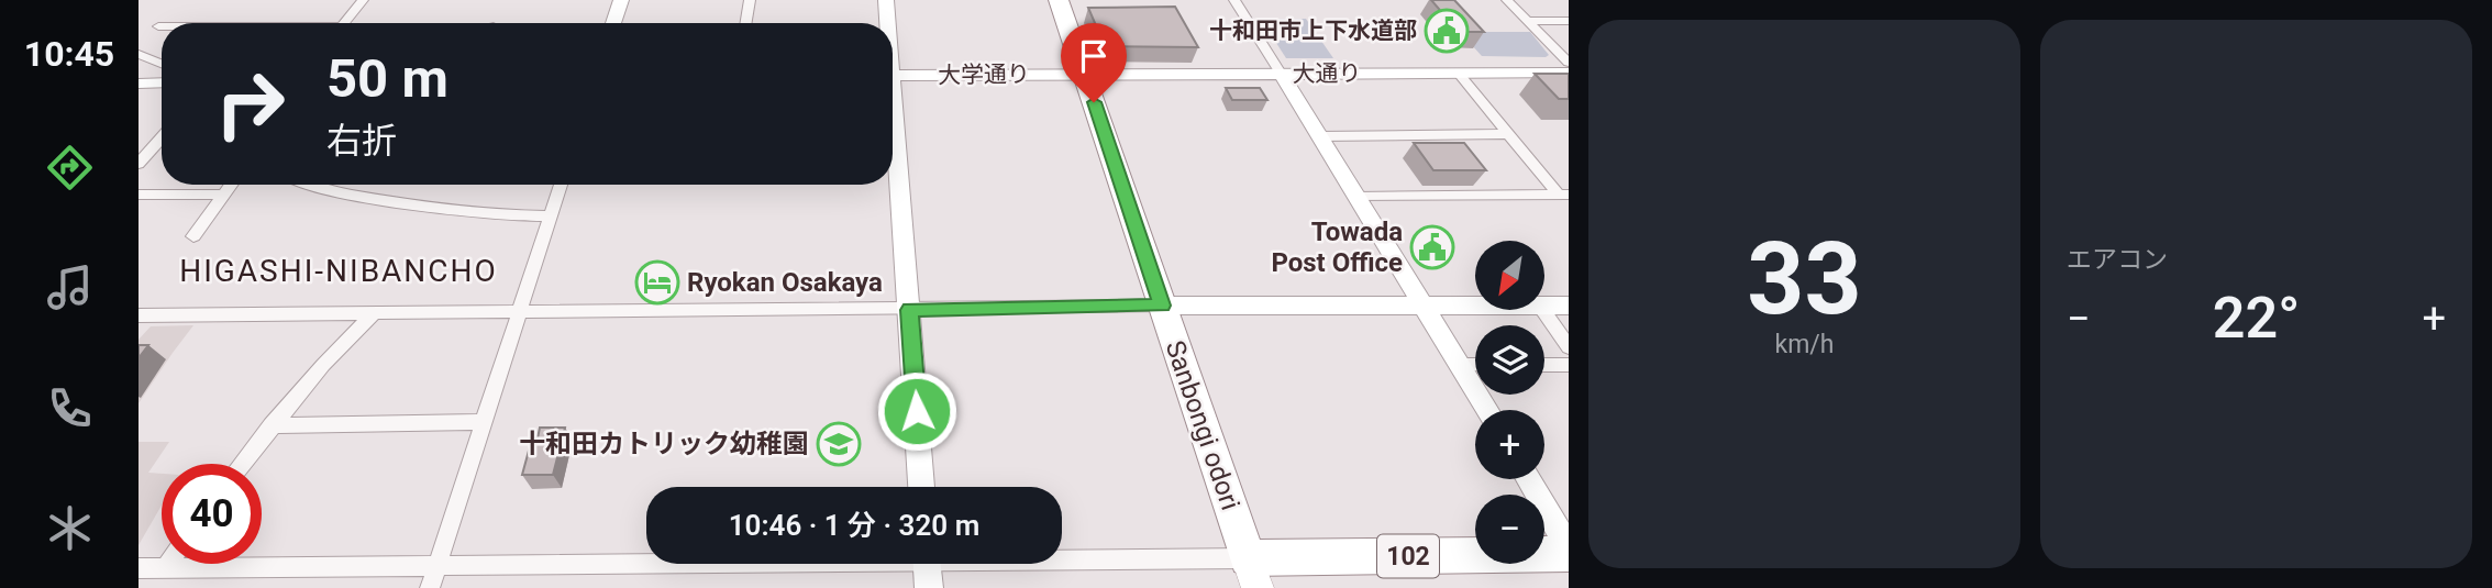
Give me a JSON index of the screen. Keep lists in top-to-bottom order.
{
  "streets": {
    "highway": ["Sanbongi odori", "102"],
    "street": ["大通り", "大学通り"]
  },
  "crossings": [
    ["大通り", "大学通り"],
    ["大通り", "Sanbongi odori"],
    ["大学通り", "Sanbongi odori"],
    ["Sanbongi odori", "102"]
  ],
  "districts": ["HIGASHI-NIBANCHO"],
  "places": {
    "public building": ["十和田市上下水道部", "Towada Post Office"],
    "hotel": ["Ryokan Osakaya"],
    "school or university": ["十和田カトリック幼稚園"]
  },
  "north": "bottom left",
  "page": {
    "tabs": "10:45",
    "tile": [
      ["33", "km/h"],
      "エアコン"
    ],
    "turn": ["50 m", "右折"],
    "map_buttons": ["+", "−"],
    "heat": ["−", "22°", "+"],
    "limit": "40",
    "trip": "10:46 · 1 分 · 320 m"
  }
}
